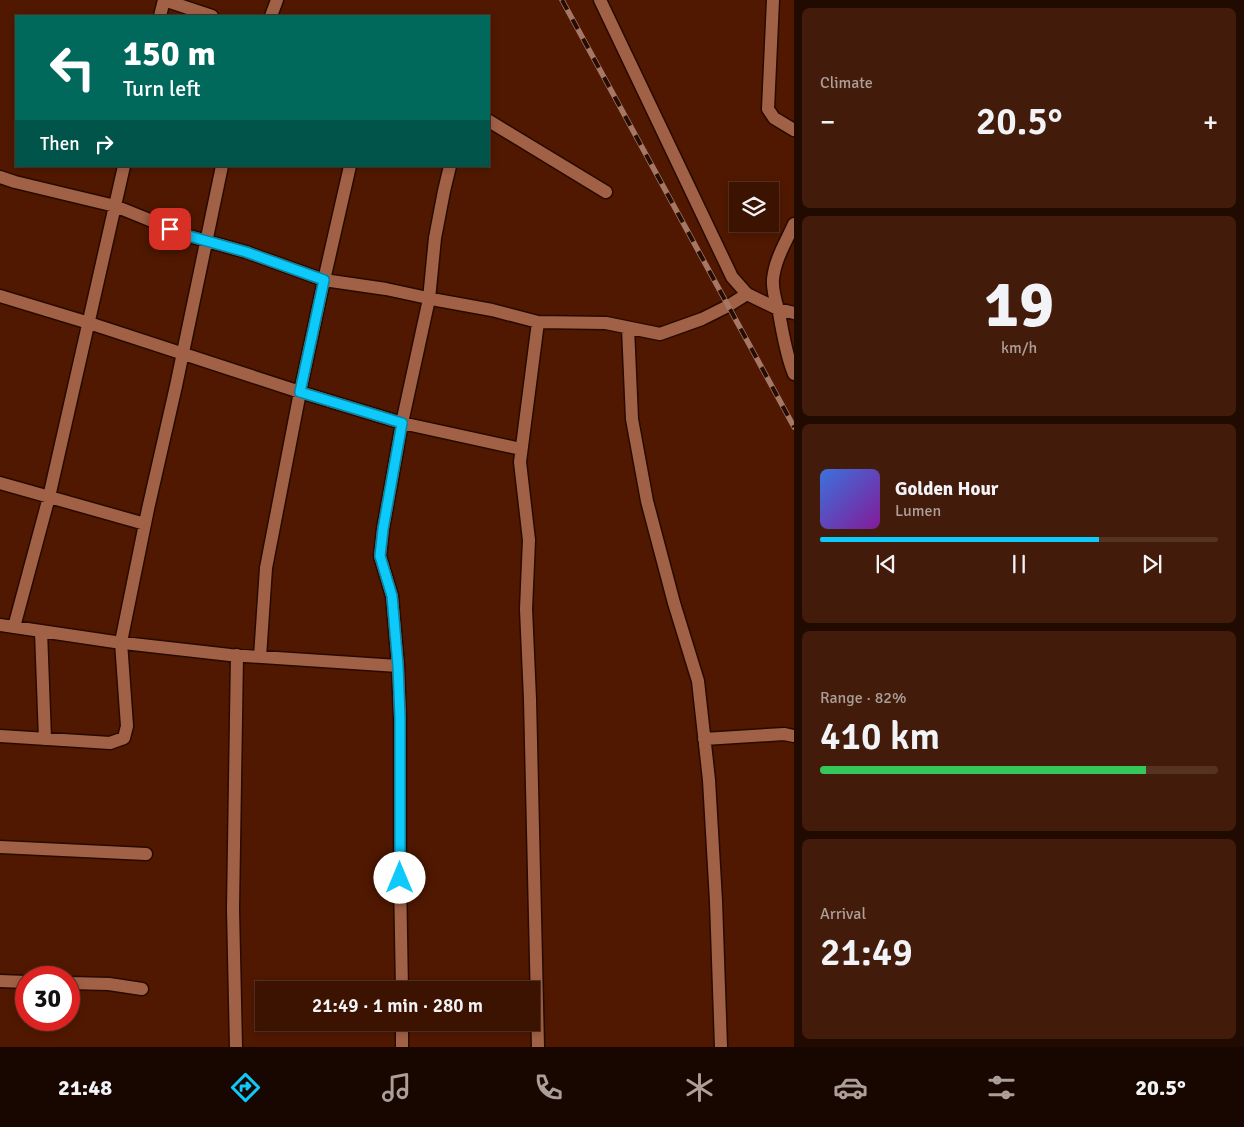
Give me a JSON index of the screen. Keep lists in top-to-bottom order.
{
  "page": {
    "tile": [
      "Climate",
      ["19", "km/h"],
      ["Range · 82%", "410 km"],
      ["Arrival", "21:49"]
    ],
    "turn": ["150 m", "Turn left"],
    "heat": ["−", "20.5°", "+"],
    "then": "Then",
    "song": ["Golden Hour", "Lumen"],
    "limit": "30",
    "trip": "21:49 · 1 min · 280 m",
    "tabs": ["21:48", "20.5°"]
  }
}
